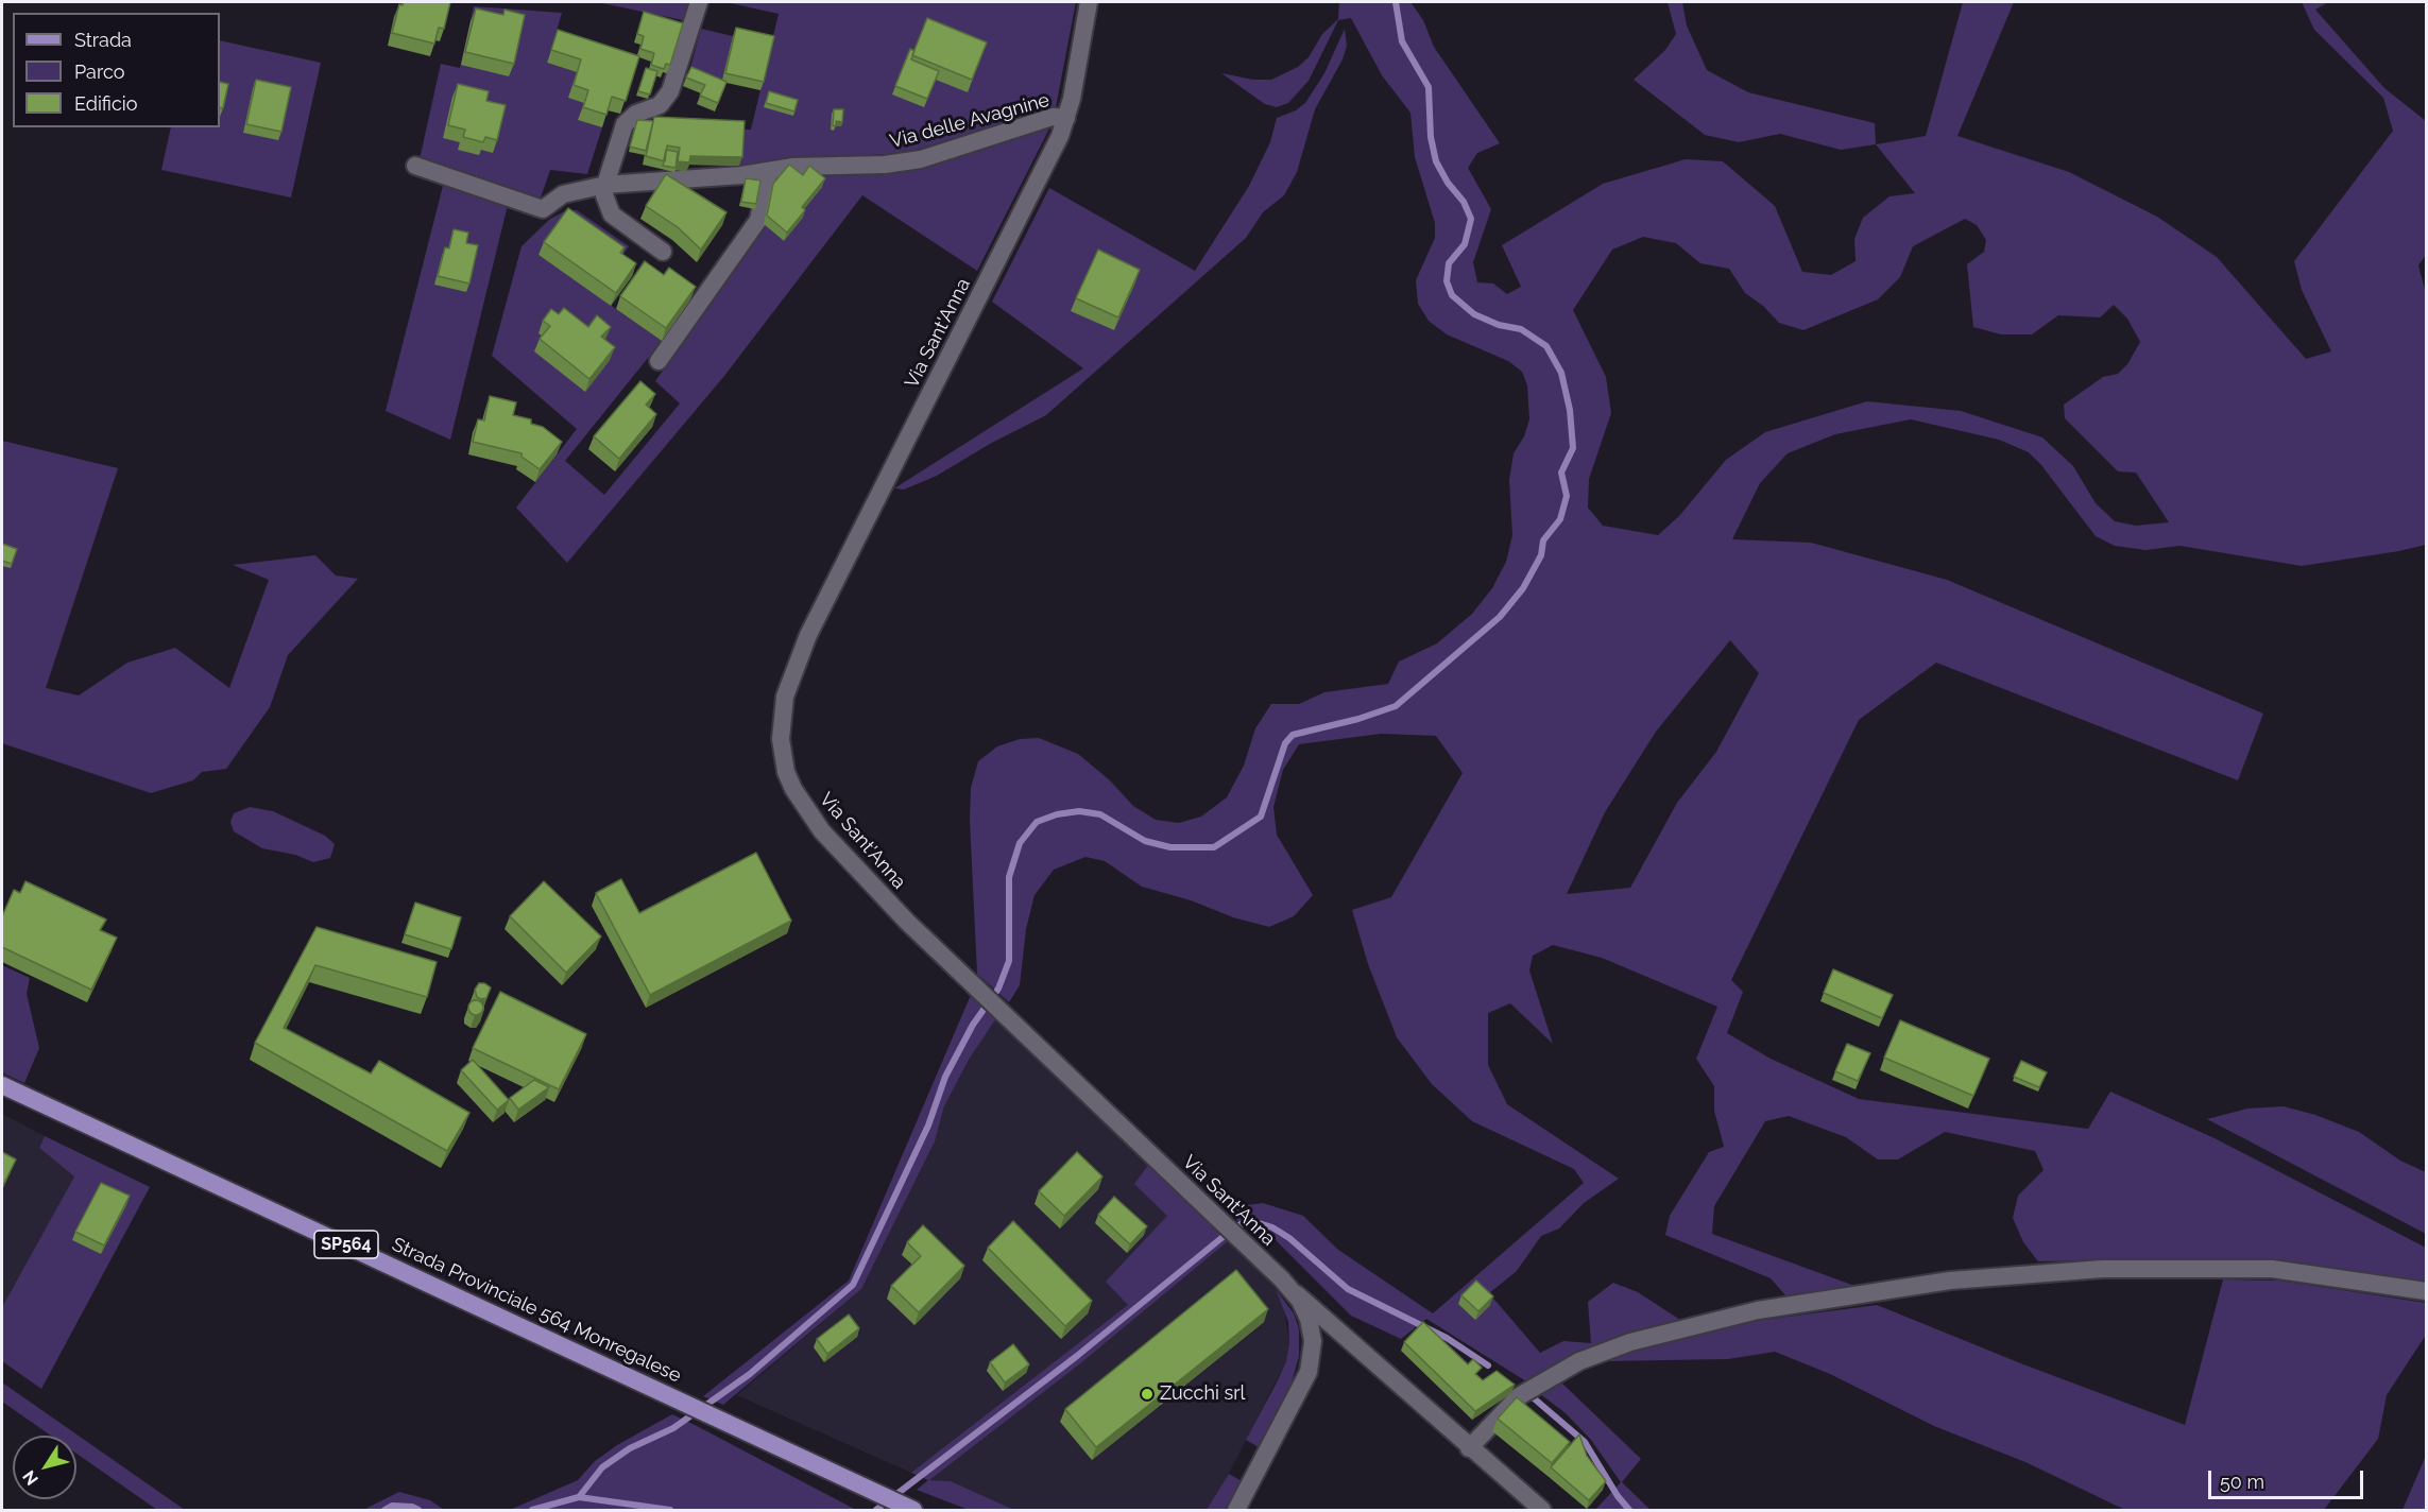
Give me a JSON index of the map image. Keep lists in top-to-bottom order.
{
  "streets": {
    "main road": ["SP564", "Strada Provinciale 564 Monregalese"],
    "street": ["Via delle Avagnine", "Via Sant'Anna"]
  },
  "crossings": [
    ["Via delle Avagnine", "Via Sant'Anna"]
  ],
  "places": ["Zucchi srl"],
  "legend": ["Strada", "Parco", "Edificio"],
  "scale_bar": "50 m",
  "north": "bottom left"
}
